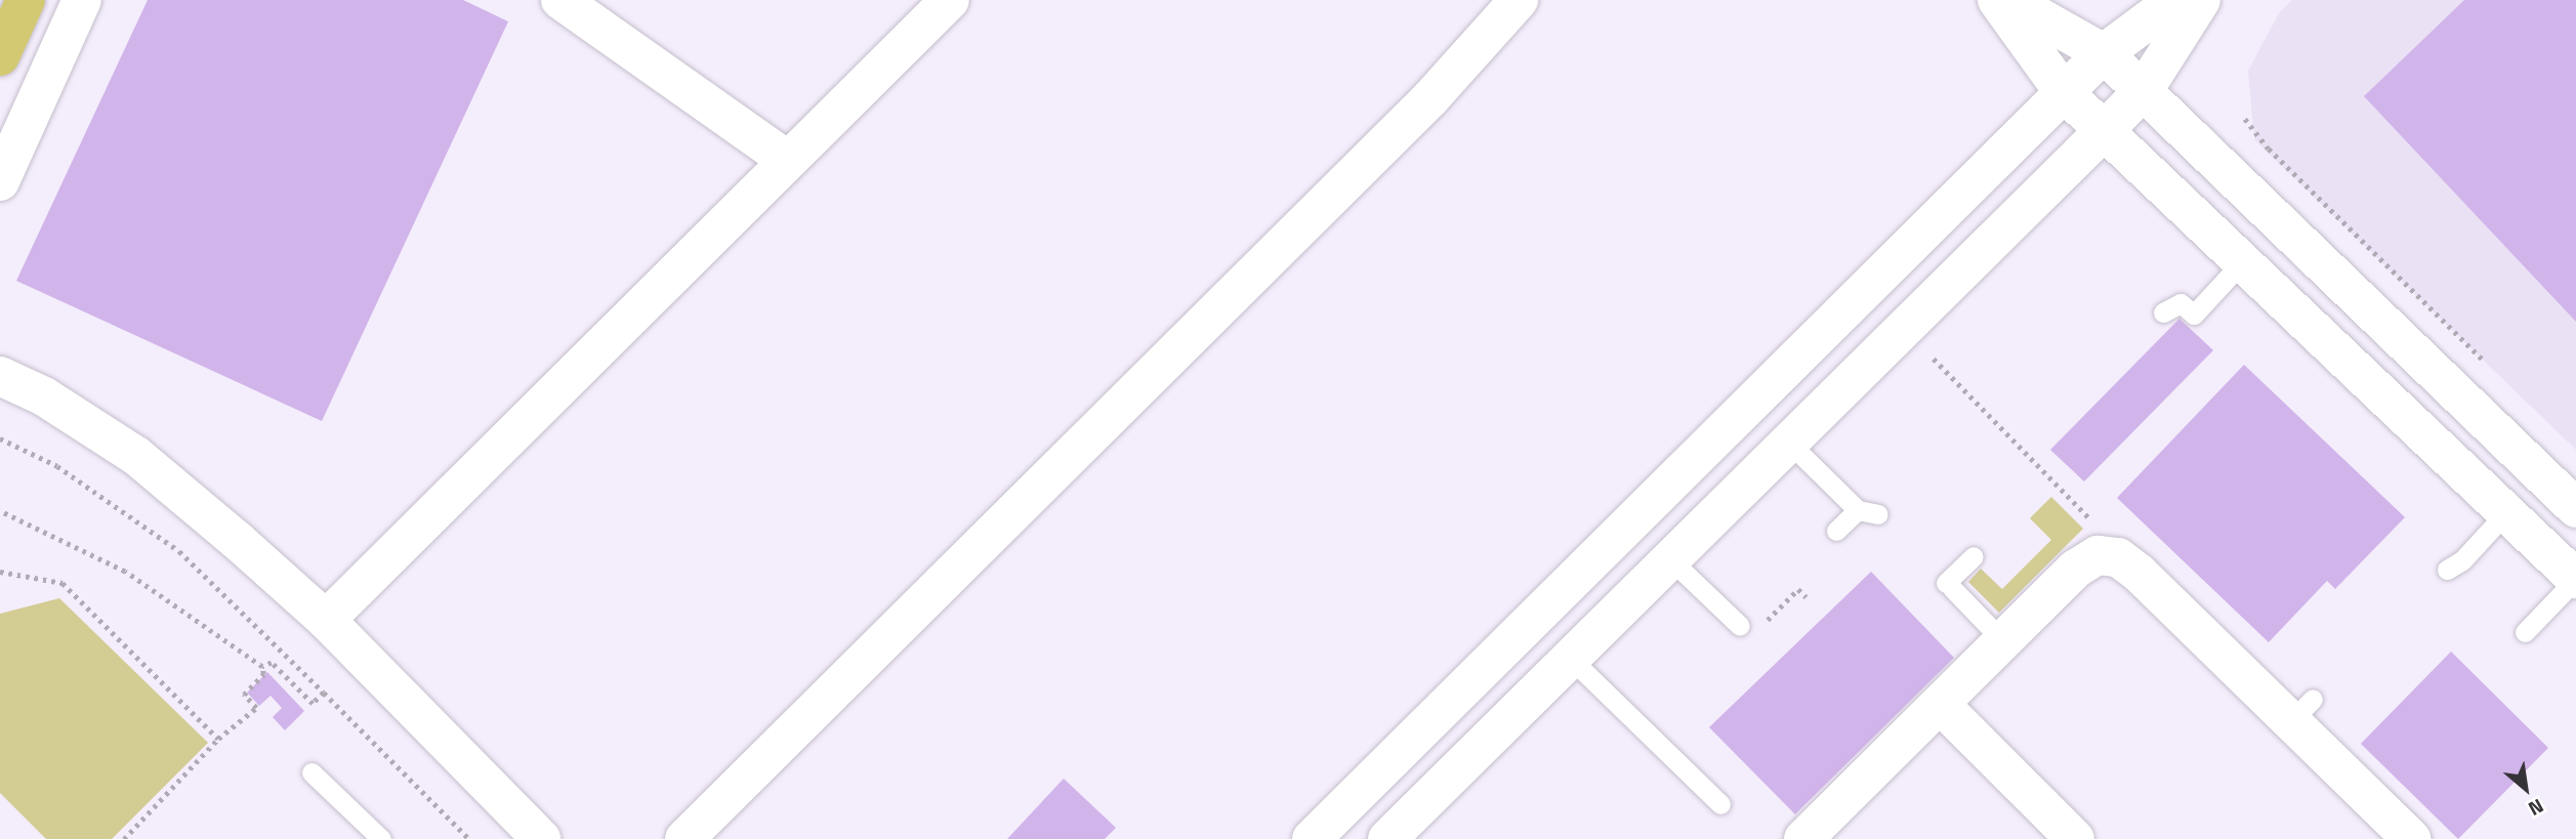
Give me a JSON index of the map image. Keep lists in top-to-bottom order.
{
  "north": "bottom right"
}
